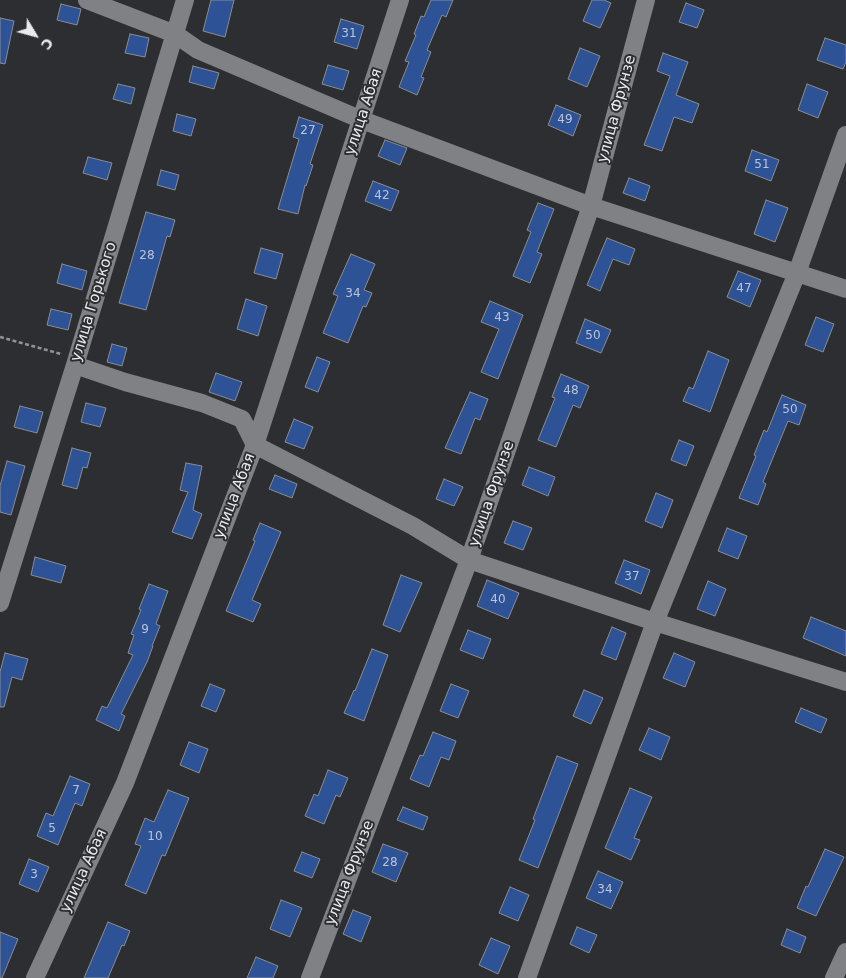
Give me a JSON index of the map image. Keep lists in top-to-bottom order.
{
  "streets": {
    "street": ["улица Фрунзе", "улица Абая", "улица Горького"]
  },
  "house_numbers": [
    "31",
    "49",
    "27",
    "51",
    "42",
    "28",
    "47",
    "34",
    "43",
    "50",
    "48",
    "50",
    "37",
    "40",
    "9",
    "7",
    "5",
    "10",
    "28",
    "3",
    "34"
  ],
  "north": "bottom right"
}
